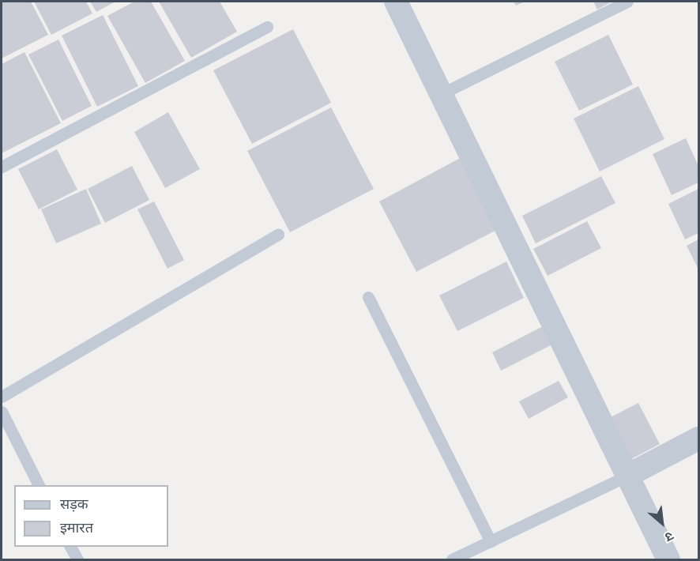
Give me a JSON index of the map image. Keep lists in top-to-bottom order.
{
  "legend": ["सड़क", "इमारत"],
  "north": "bottom right"
}
